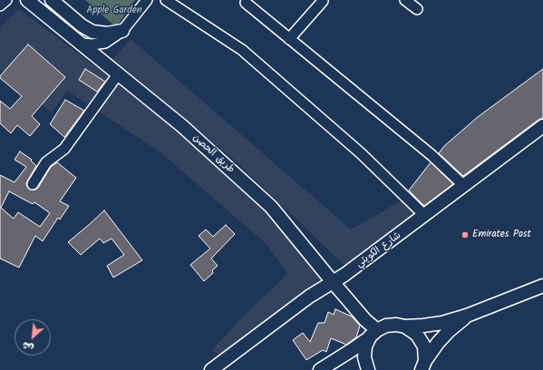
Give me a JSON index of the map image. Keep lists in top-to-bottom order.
{
  "streets": {
    "street": ["طريق الحصن", "شارع الكويتي"]
  },
  "crossings": [
    ["طريق الحصن", "شارع الكويتي"]
  ],
  "parks": ["Apple Garden"],
  "places": ["Emirates Post"],
  "north": "bottom left"
}
